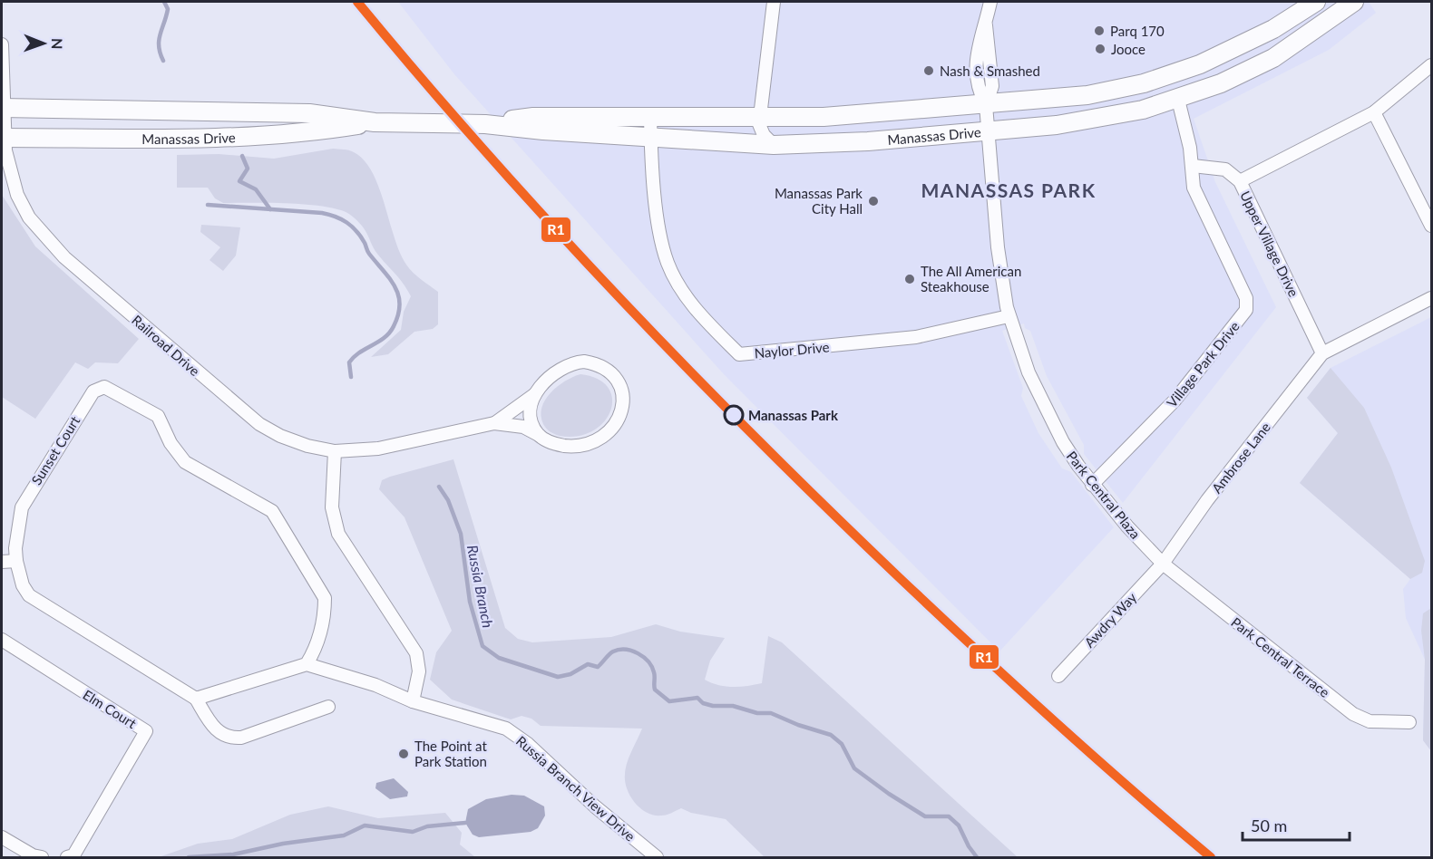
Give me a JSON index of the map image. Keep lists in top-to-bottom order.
{
  "streets": {
    "main road": ["Manassas Drive"],
    "street": [
      "Upper Village Drive",
      "Railroad Drive",
      "Naylor Drive",
      "Village Park Drive",
      "Sunset Court",
      "Ambrose Lane",
      "Park Central Plaza",
      "Awdry Way",
      "Park Central Terrace",
      "Elm Court",
      "Russia Branch View Drive"
    ]
  },
  "crossings": [
    ["Manassas Drive", "Railroad Drive"],
    ["Manassas Drive", "Naylor Drive"],
    ["Manassas Drive", "Village Park Drive"],
    ["Manassas Drive", "Park Central Plaza"],
    ["Upper Village Drive", "Village Park Drive"],
    ["Upper Village Drive", "Ambrose Lane"],
    ["Naylor Drive", "Park Central Plaza"],
    ["Village Park Drive", "Park Central Plaza"],
    ["Ambrose Lane", "Park Central Plaza"],
    ["Ambrose Lane", "Awdry Way"],
    ["Ambrose Lane", "Park Central Terrace"],
    ["Park Central Plaza", "Awdry Way"],
    ["Park Central Plaza", "Park Central Terrace"],
    ["Awdry Way", "Park Central Terrace"]
  ],
  "districts": ["MANASSAS PARK"],
  "water": ["Russia Branch"],
  "places": [
    "Parq 170",
    "Jooce",
    "Nash & Smashed",
    "Manassas Park City Hall",
    "The All American Steakhouse",
    "Manassas Park",
    "The Point at Park Station"
  ],
  "lines": ["transit line R1"],
  "scale_bar": "50 m",
  "north": "right"
}
